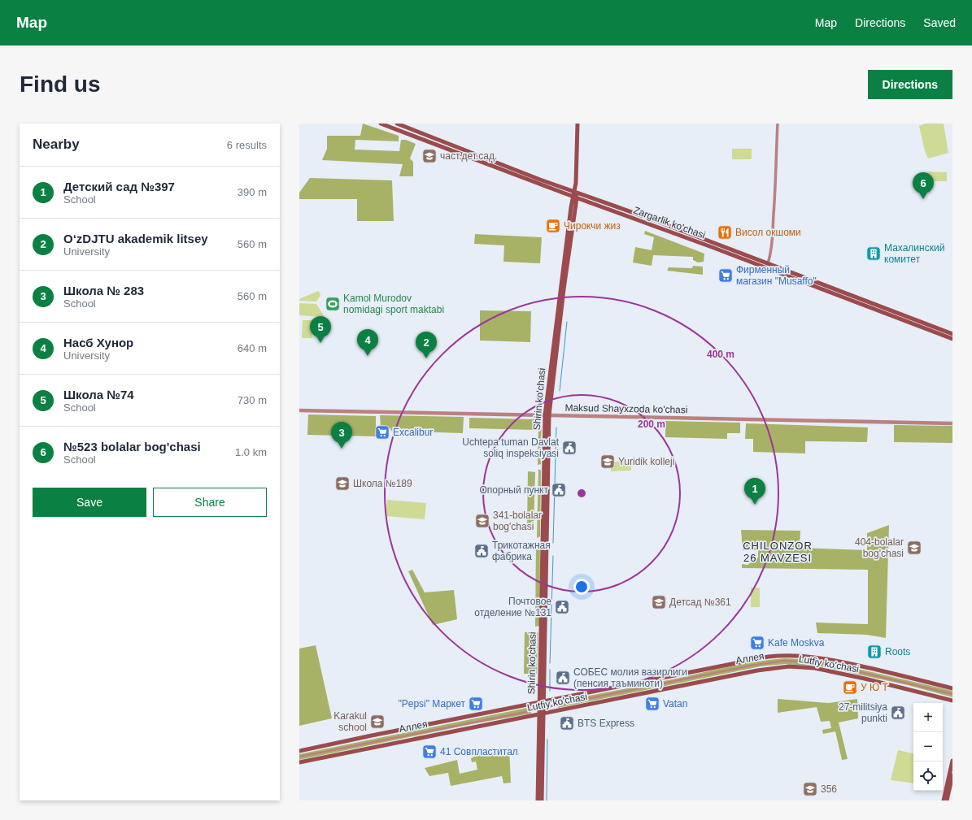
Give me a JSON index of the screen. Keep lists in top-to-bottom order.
{
  "streets": {
    "main road": ["Zargarlik ko'chasi", "Shirin ko'chasi", "Lutfiy ko'chasi"],
    "street": ["Maksud Shayxzoda ko'chasi", "Аллея"]
  },
  "crossings": [
    ["Zargarlik ko'chasi", "Shirin ko'chasi"],
    ["Shirin ko'chasi", "Maksud Shayxzoda ko'chasi"],
    ["Shirin ko'chasi", "Lutfiy ko'chasi"]
  ],
  "districts": ["CHILONZOR 26 MAVZESI"],
  "places": {
    "school or university": [
      "част.дет.сад.",
      "Yuridik kolleji",
      "Школа №189",
      "341-bolalar bog'chasi",
      "404-bolalar bog'chasi",
      "Детсад №361",
      "Karakul school",
      "356"
    ],
    "cafe": ["Чирокчи жиз", "У Ю Т"],
    "restaurant": ["Висол окшоми"],
    "building": ["Махалинский комитет", "Roots"],
    "supermarket": [
      "Фирменный магазин \"Musaffo\"",
      "Excalibur",
      "Kafe Moskva",
      "\"Pepsi\" Маркет",
      "Vatan",
      "41 Совпластитал"
    ],
    "sports": ["Kamol Murodov nomidagi sport maktabi"],
    "public building": [
      "Uchtepa tuman Davlat soliq inspeksiyasi",
      "Опорный пункт",
      "Трикотажная фабрика",
      "Почтовое отделение №131",
      "СОБЕС молия вазирлиги (пенсия таъминоти)",
      "27-militsiya punkti",
      "BTS Express"
    ]
  },
  "page": {
    "header": "Map",
    "nav": ["Map", "Directions", "Saved"],
    "buttons": [
      "Directions",
      ["Save", "Share"]
    ],
    "title": "Find us",
    "heading": ["Nearby", "6 results"],
    "list": [
      {
        "mark": "1",
        "name": "Детский сад №397",
        "note": "School",
        "value": "390 m"
      },
      {
        "mark": "2",
        "name": "OʻzDJTU akademik litsey",
        "note": "University",
        "value": "560 m"
      },
      {
        "mark": "3",
        "name": "Школа № 283",
        "note": "School",
        "value": "560 m"
      },
      {
        "mark": "4",
        "name": "Насб Хунор",
        "note": "University",
        "value": "640 m"
      },
      {
        "mark": "5",
        "name": "Школа №74",
        "note": "School",
        "value": "730 m"
      },
      {
        "mark": "6",
        "name": "№523 bolalar bog'chasi",
        "note": "School",
        "value": "1.0 km"
      }
    ],
    "pins": [
      "6",
      "5",
      "4",
      "2",
      "3",
      "1"
    ],
    "map_buttons": ["+", "−"]
  },
  "rings": ["400 m", "200 m"]
}
